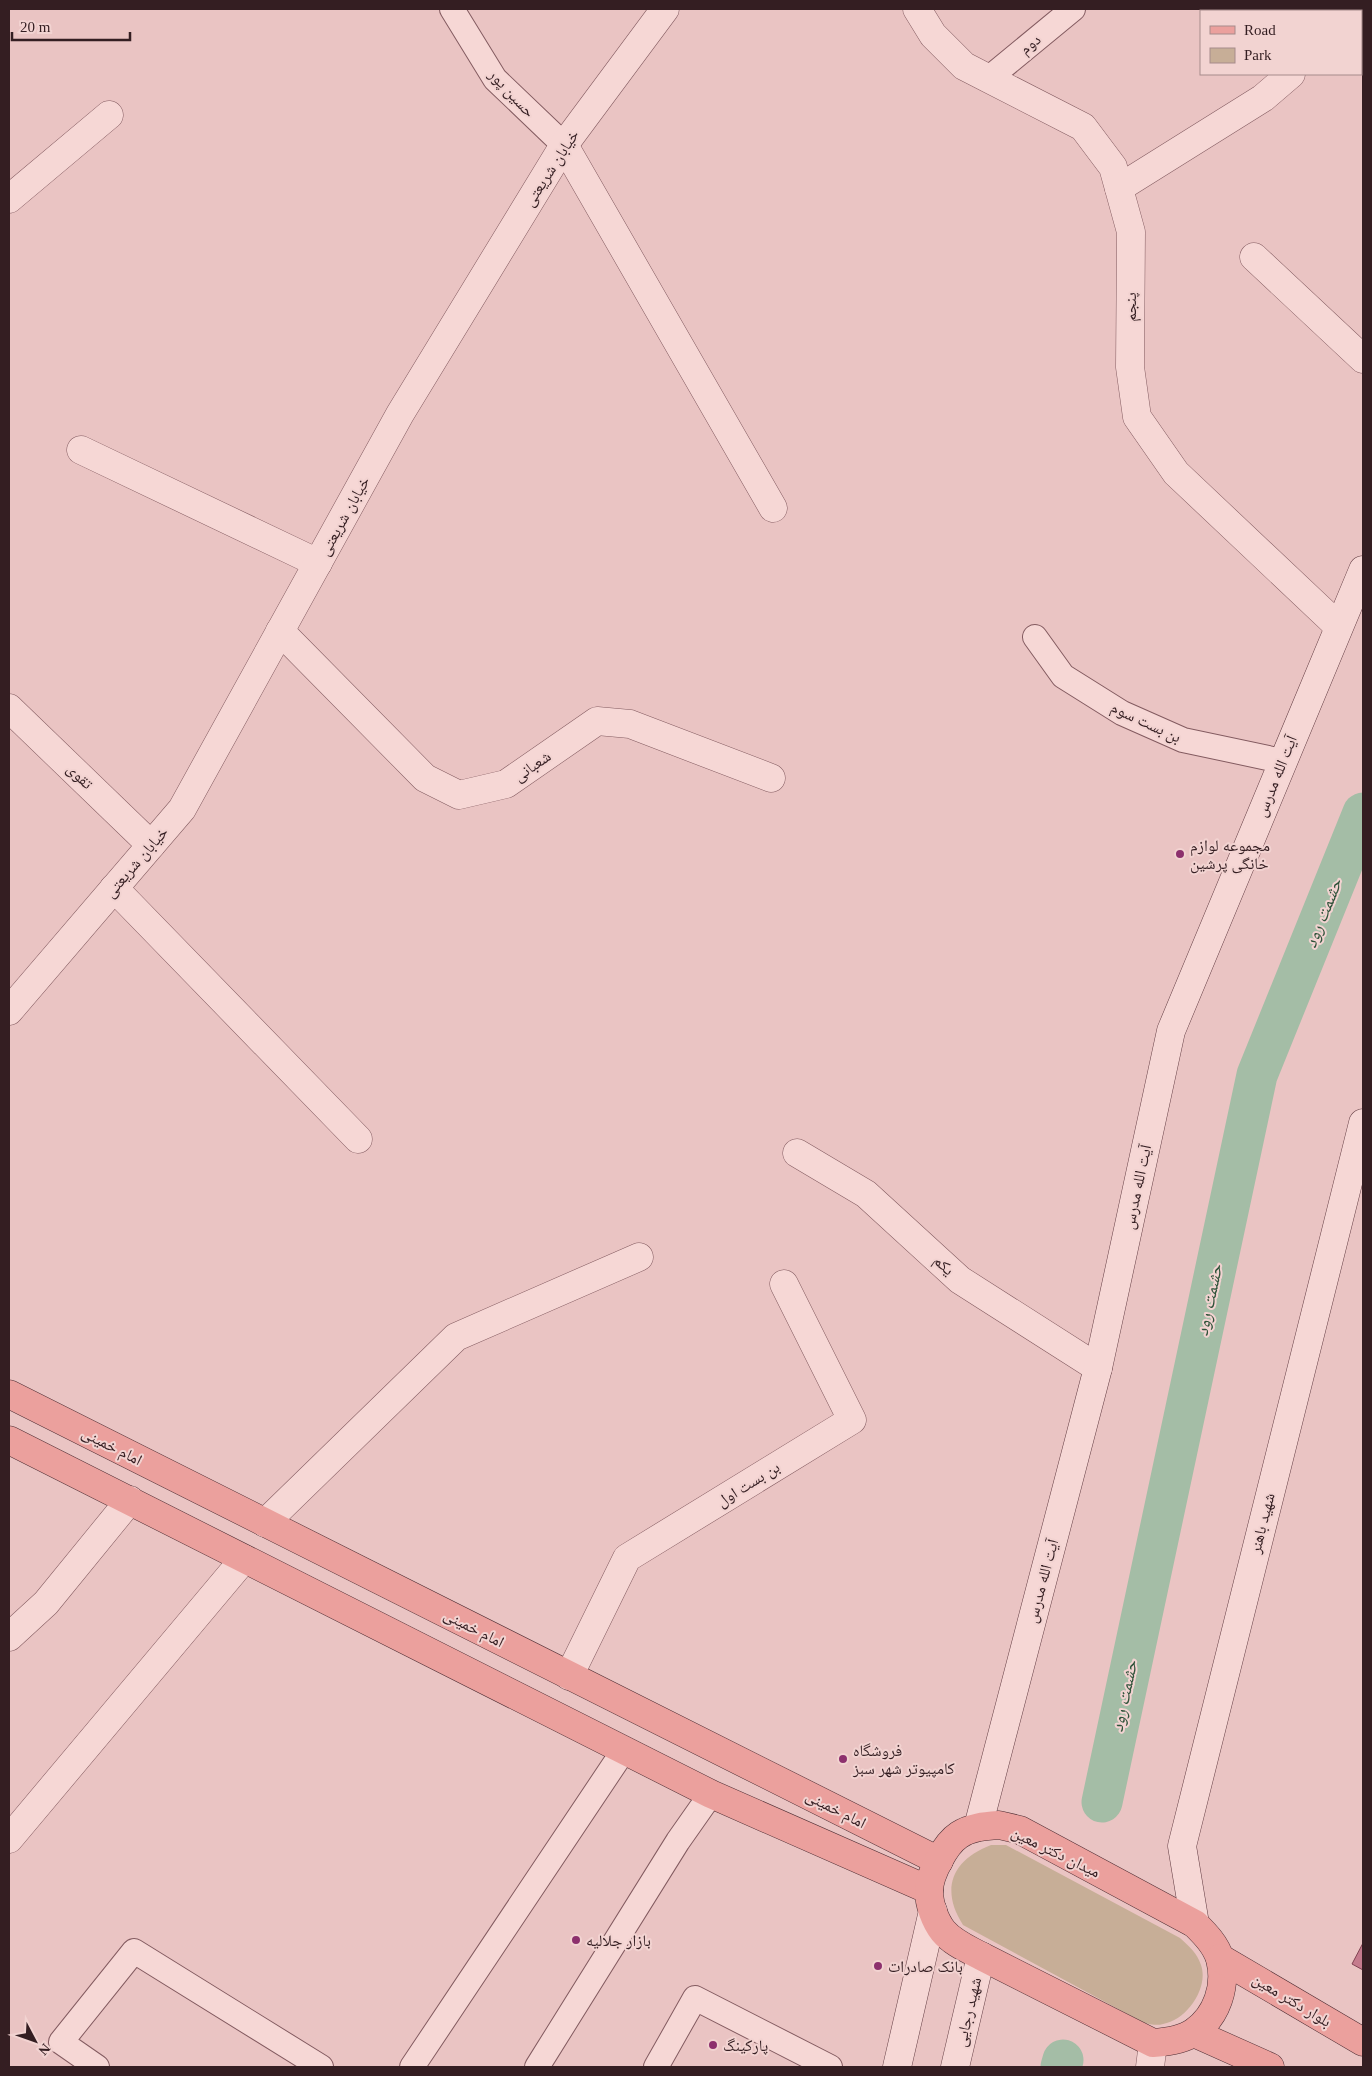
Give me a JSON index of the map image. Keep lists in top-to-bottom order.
{
  "streets": {
    "main road": ["امام خمینی", "میدان دکتر معین", "بلوار دکتر معین"],
    "street": [
      "خیابان شریعتی",
      "پنجم",
      "شعبانی",
      "تقوی",
      "آیت الله مدرس",
      "یکم",
      "بن بست اول",
      "شهید باهنر",
      "شهید رجایی"
    ],
    "lane": ["دوم", "حسین پور", "بن بست سوم"]
  },
  "crossings": [
    ["دوم", "پنجم"],
    ["حسین پور", "خیابان شریعتی"],
    ["خیابان شریعتی", "شعبانی"],
    ["خیابان شریعتی", "تقوی"],
    ["پنجم", "آیت الله مدرس"],
    ["بن بست سوم", "آیت الله مدرس"],
    ["آیت الله مدرس", "یکم"],
    ["آیت الله مدرس", "میدان دکتر معین"],
    ["امام خمینی", "بن بست اول"],
    ["امام خمینی", "میدان دکتر معین"],
    ["شهید باهنر", "میدان دکتر معین"],
    ["میدان دکتر معین", "بلوار دکتر معین"],
    ["میدان دکتر معین", "شهید رجایی"]
  ],
  "water": ["حشمت رود"],
  "places": [
    "مجموعه لوازم خانگی پرشین",
    "فروشگاه کامپیوتر شهر سبز",
    "بازار جلالیه",
    "بانک صادرات",
    "پارکینگ"
  ],
  "legend": ["Road", "Park"],
  "scale_bar": "20 m",
  "north": "bottom right"
}
